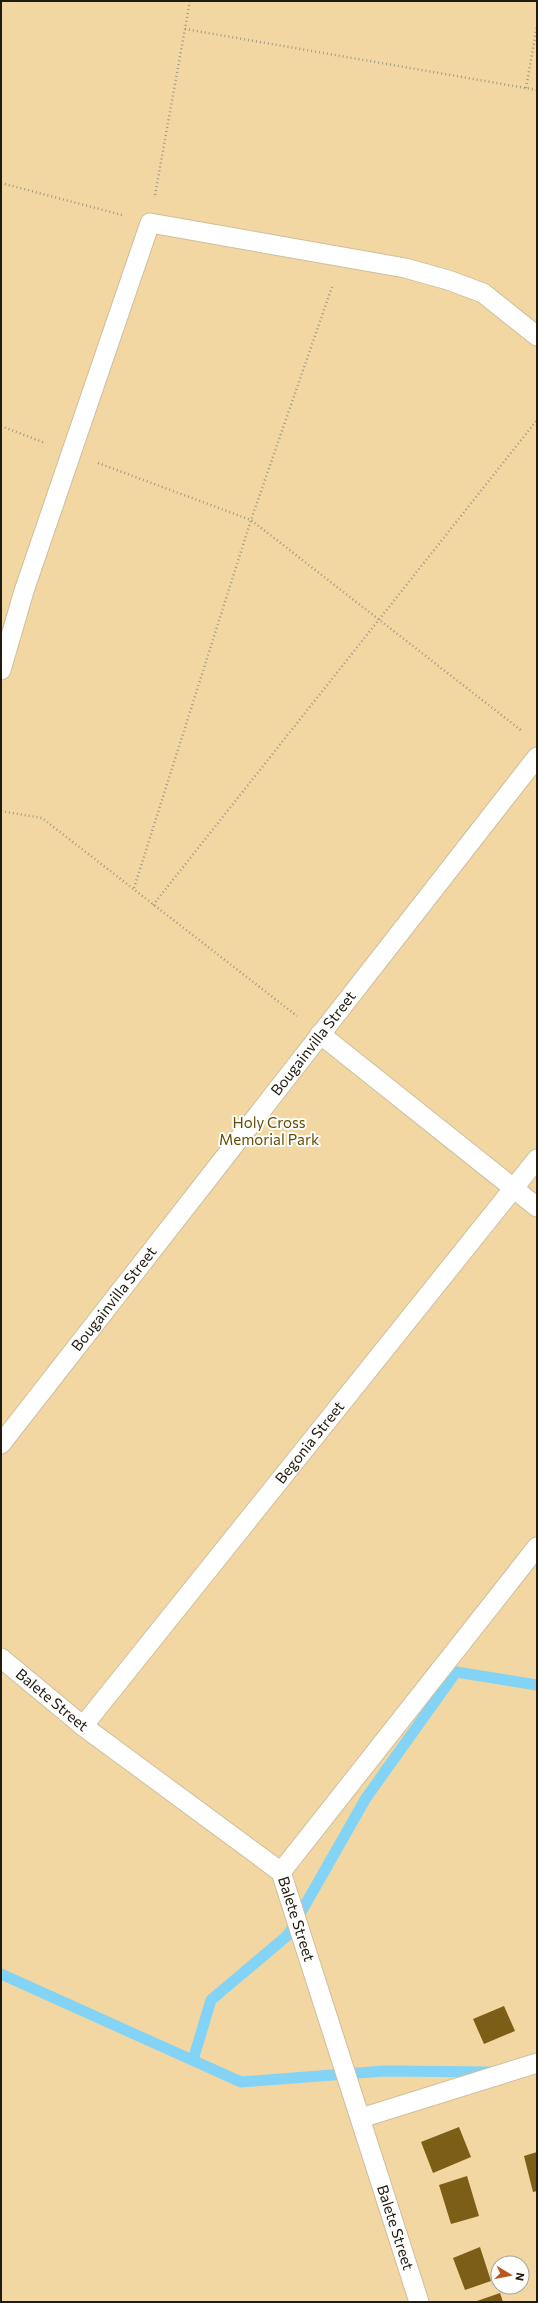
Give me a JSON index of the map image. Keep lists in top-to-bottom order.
{
  "streets": {
    "lane": ["Bougainvilla Street", "Begonia Street", "Balete Street"]
  },
  "crossings": [
    ["Begonia Street", "Balete Street"]
  ],
  "parks": ["Holy Cross Memorial Park"],
  "north": "right"
}
